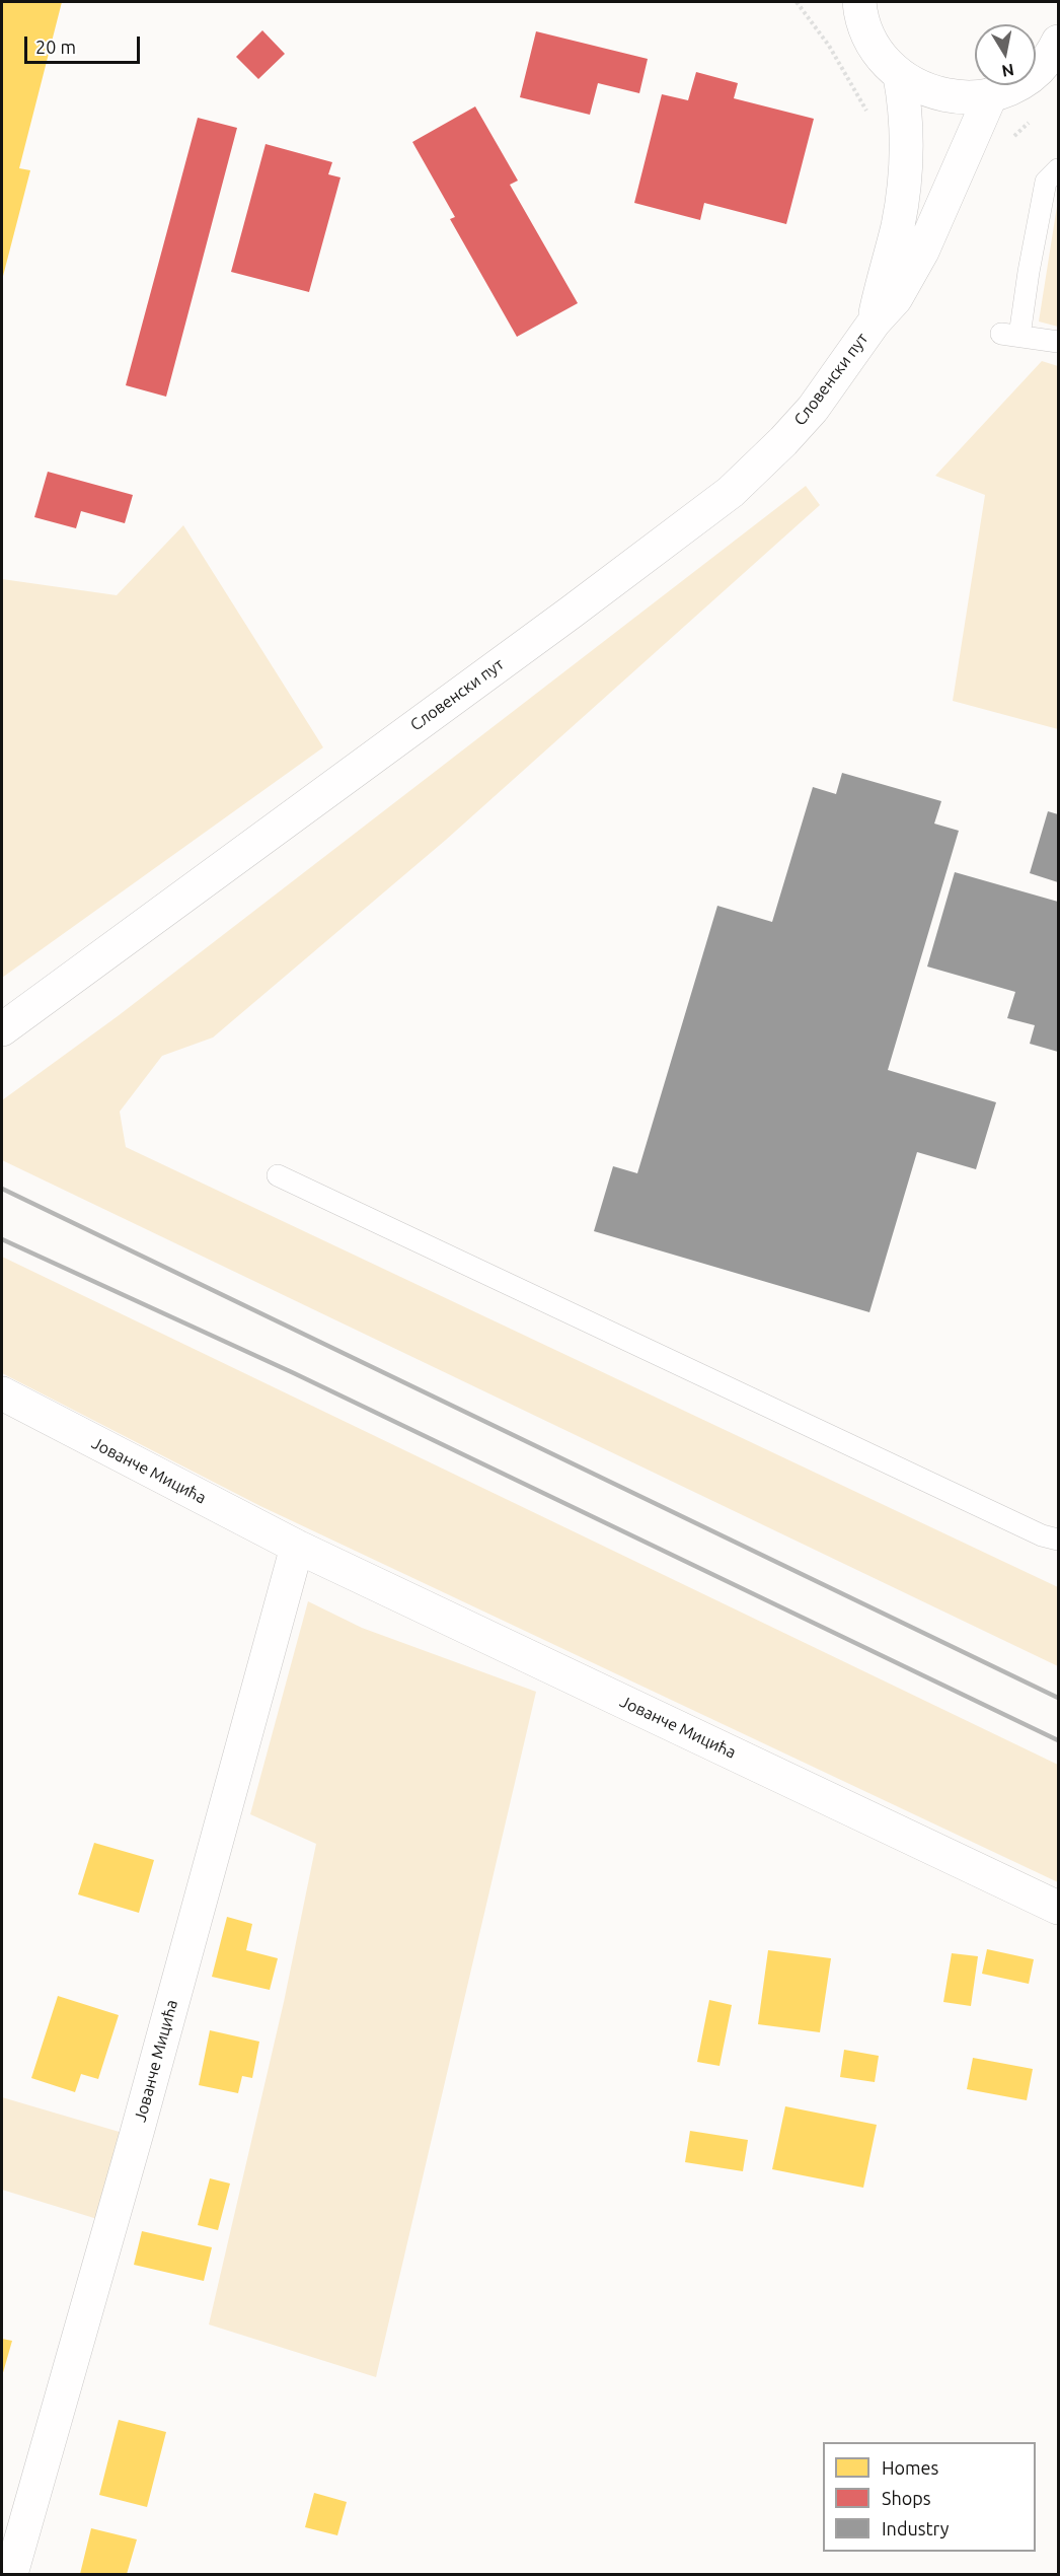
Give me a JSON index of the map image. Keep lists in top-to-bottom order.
{
  "streets": {
    "street": ["Словенски пут", "Јованче Мицића"]
  },
  "legend": ["Homes", "Shops", "Industry"],
  "scale_bar": "20 m",
  "north": "bottom"
}
